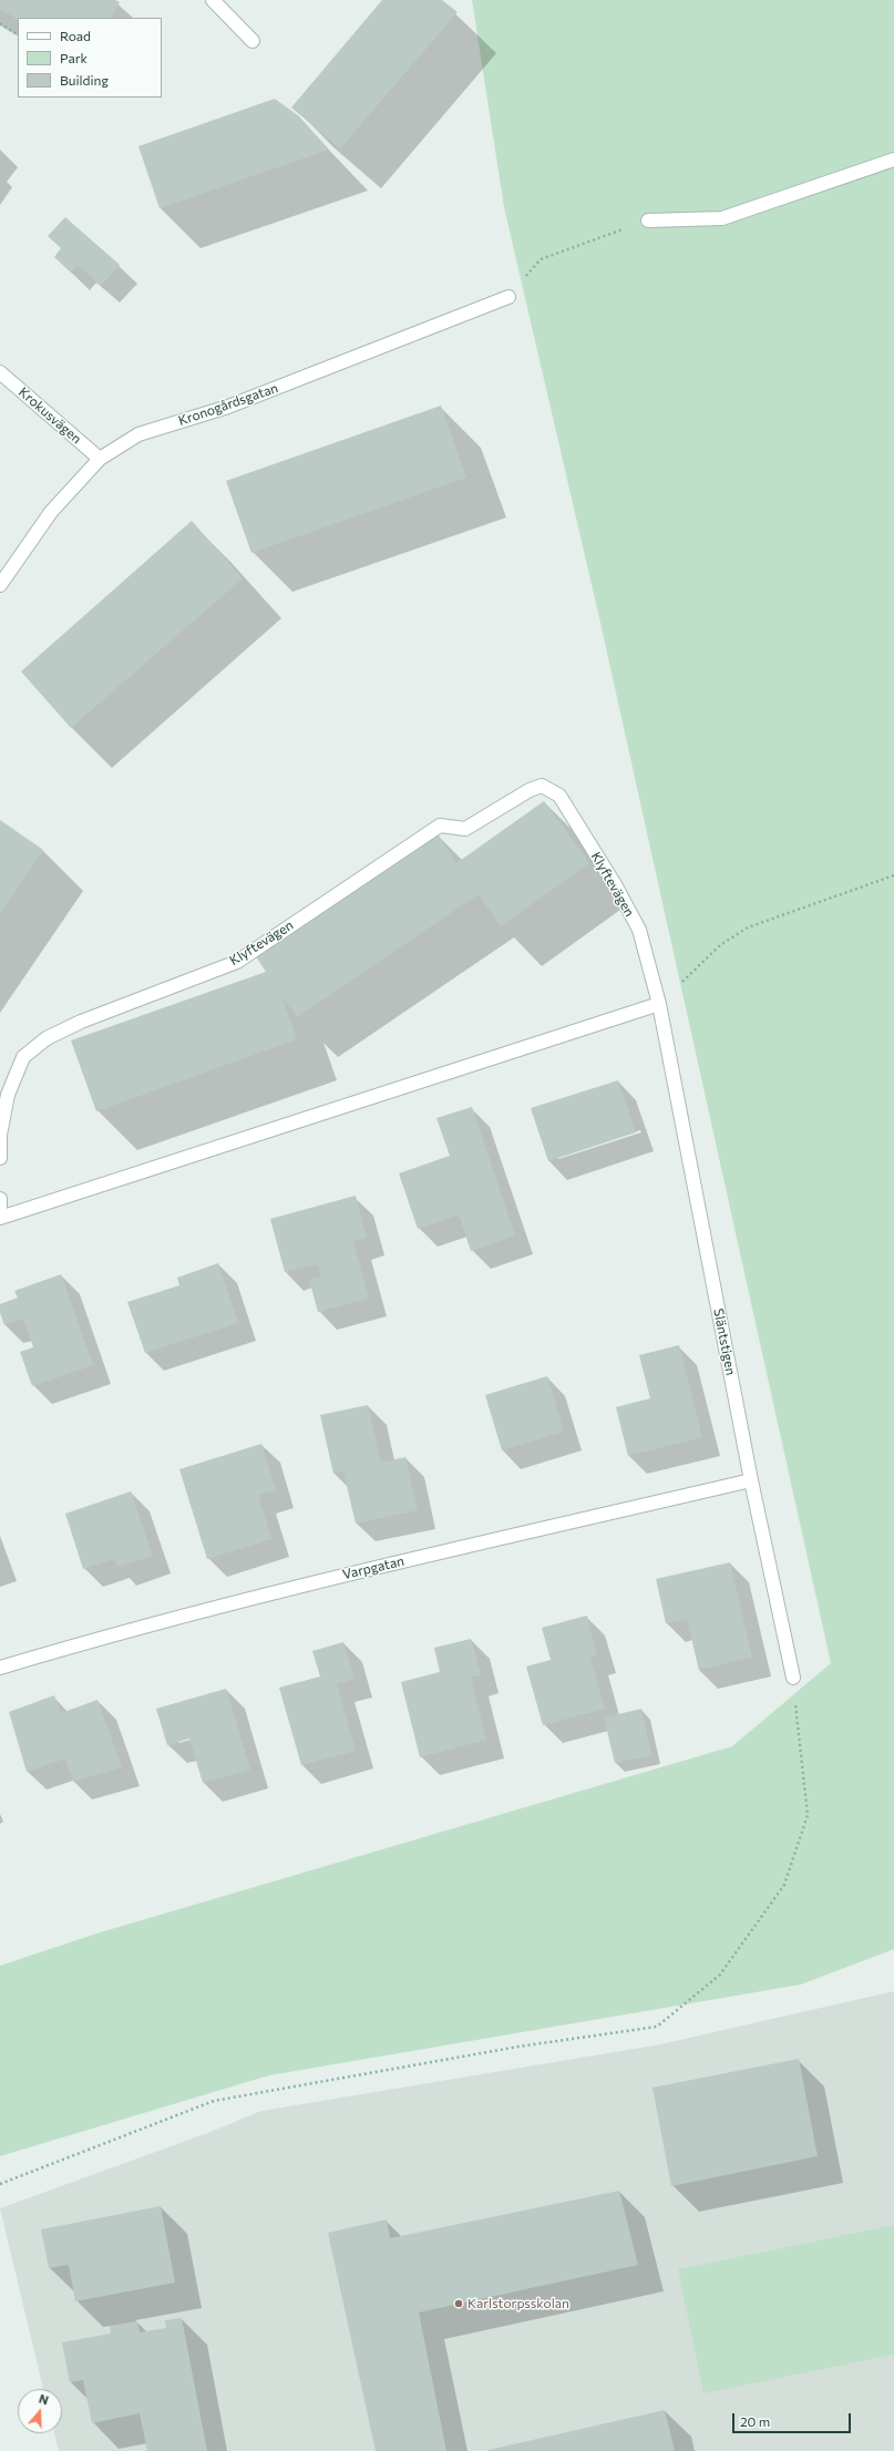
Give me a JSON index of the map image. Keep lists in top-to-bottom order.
{
  "streets": {
    "street": [
      "Kronogårdsgatan",
      "Krokusvägen",
      "Klyftevägen",
      "Släntstigen",
      "Varpgatan"
    ]
  },
  "crossings": [
    ["Kronogårdsgatan", "Krokusvägen"],
    ["Klyftevägen", "Släntstigen"],
    ["Släntstigen", "Varpgatan"]
  ],
  "places": ["Karlstorpsskolan"],
  "legend": ["Road", "Park", "Building"],
  "scale_bar": "20 m",
  "north": "top"
}
